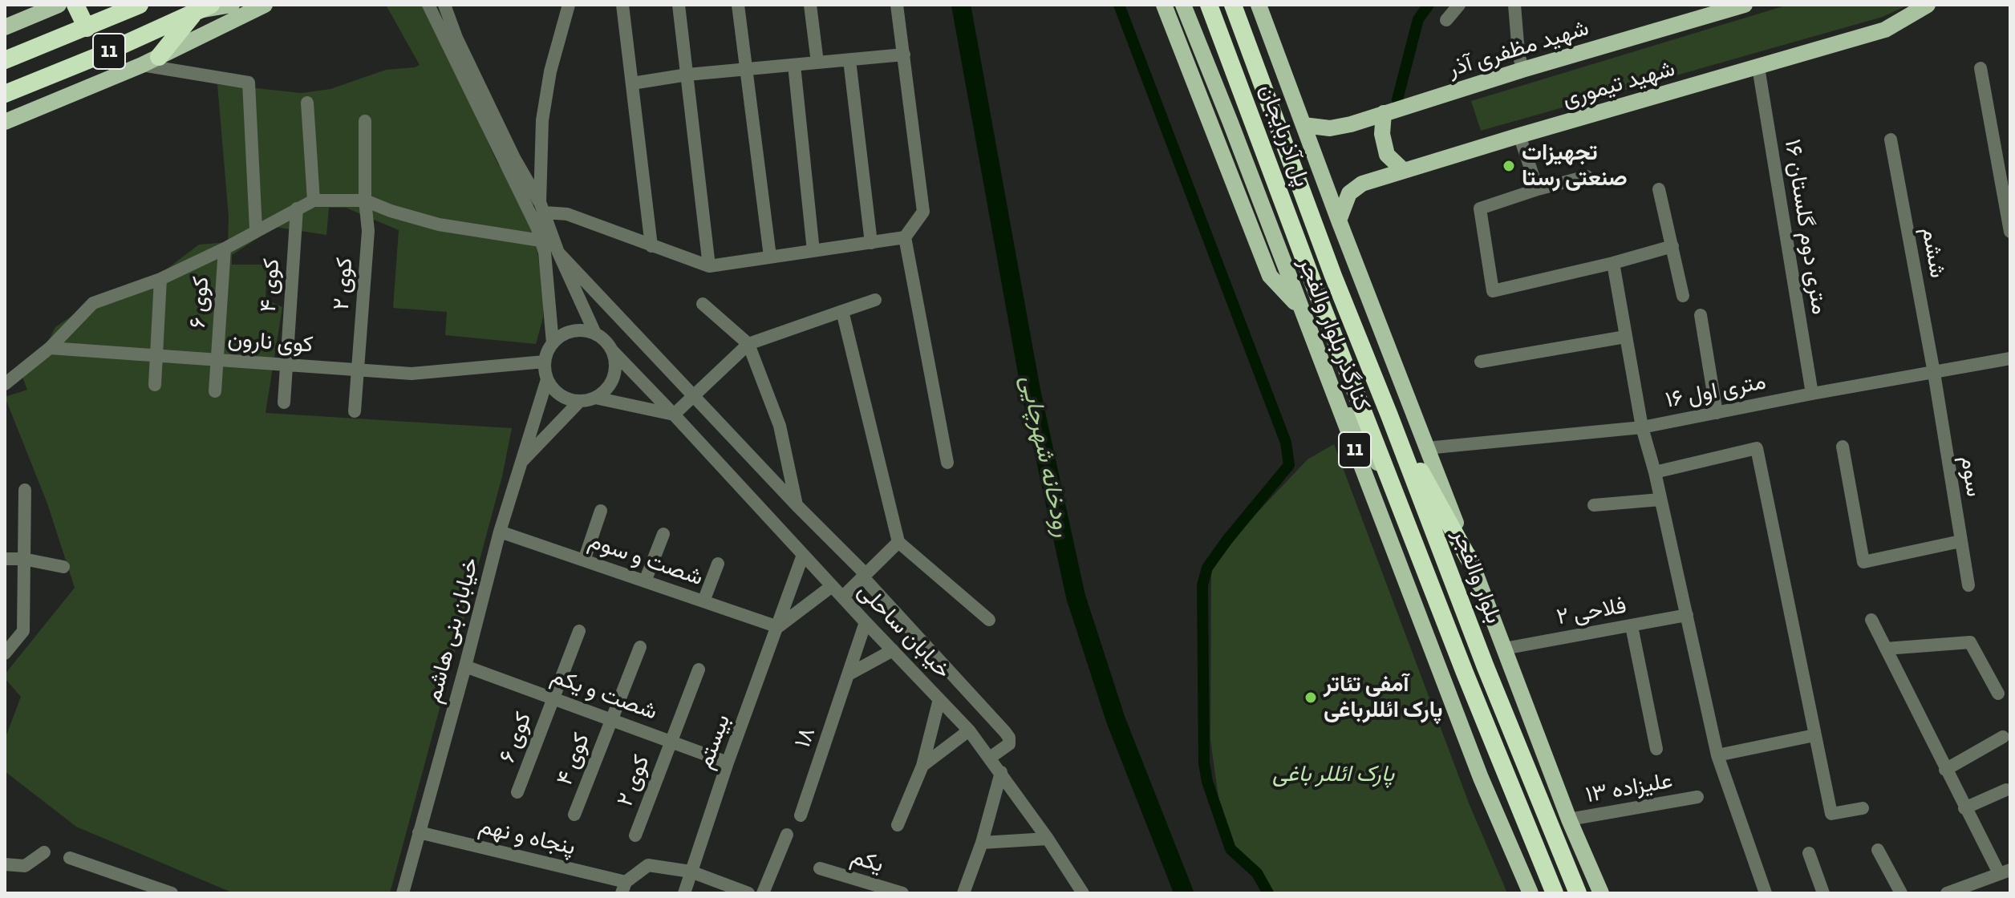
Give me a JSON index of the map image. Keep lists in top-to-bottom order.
{
  "streets": {
    "highway": ["11", "پل آذربایجان", "بلوار والفجر"],
    "main road": ["شهید مظفری آذر", "شهید تیموری", "کنارگذر بلوار والفجر"],
    "street": [
      "۱۶ متری دوم گلستان",
      "ششم",
      "کوی ۲",
      "کوی ۴",
      "کوی ۶",
      "کوی نارون",
      "۱۶ متری اول",
      "سوم",
      "شصت و سوم",
      "فلاحی ۲",
      "خیابان بنی هاشم",
      "خیابان ساحلی",
      "شصت و یکم",
      "۱۸",
      "بیستم",
      "۱۳ علیزاده",
      "پنجاه و نهم",
      "یکم"
    ]
  },
  "crossings": [
    ["شهید مظفری آذر", "کنارگذر بلوار والفجر"],
    ["شهید تیموری", "۱۶ متری دوم گلستان"],
    ["شهید تیموری", "کنارگذر بلوار والفجر"],
    ["پل آذربایجان", "بلوار والفجر"],
    ["۱۶ متری دوم گلستان", "۱۶ متری اول"],
    ["ششم", "۱۶ متری اول"],
    ["ششم", "سوم"],
    ["کوی ۲", "کوی نارون"],
    ["کوی ۲", "شصت و یکم"],
    ["کوی ۴", "کوی نارون"],
    ["کوی ۴", "شصت و یکم"],
    ["کوی ۶", "کوی نارون"],
    ["کوی ۶", "شصت و یکم"],
    ["کنارگذر بلوار والفجر", "۱۶ متری اول"],
    ["کنارگذر بلوار والفجر", "فلاحی ۲"],
    ["کنارگذر بلوار والفجر", "۱۳ علیزاده"],
    ["کوی نارون", "خیابان بنی هاشم"],
    ["کوی نارون", "خیابان ساحلی"],
    ["۱۶ متری اول", "سوم"],
    ["شصت و سوم", "خیابان بنی هاشم"],
    ["شصت و سوم", "بیستم"],
    ["خیابان بنی هاشم", "خیابان ساحلی"],
    ["خیابان بنی هاشم", "شصت و یکم"],
    ["خیابان بنی هاشم", "پنجاه و نهم"],
    ["خیابان ساحلی", "۱۸"],
    ["خیابان ساحلی", "بیستم"],
    ["شصت و یکم", "بیستم"]
  ],
  "water": ["رودخانه شهرچایی"],
  "parks": ["پارک ائللر باغی"],
  "places": ["تجهیزات صنعتی رستا", "آمفی تئاتر پارک ائللرباغی"]
}
